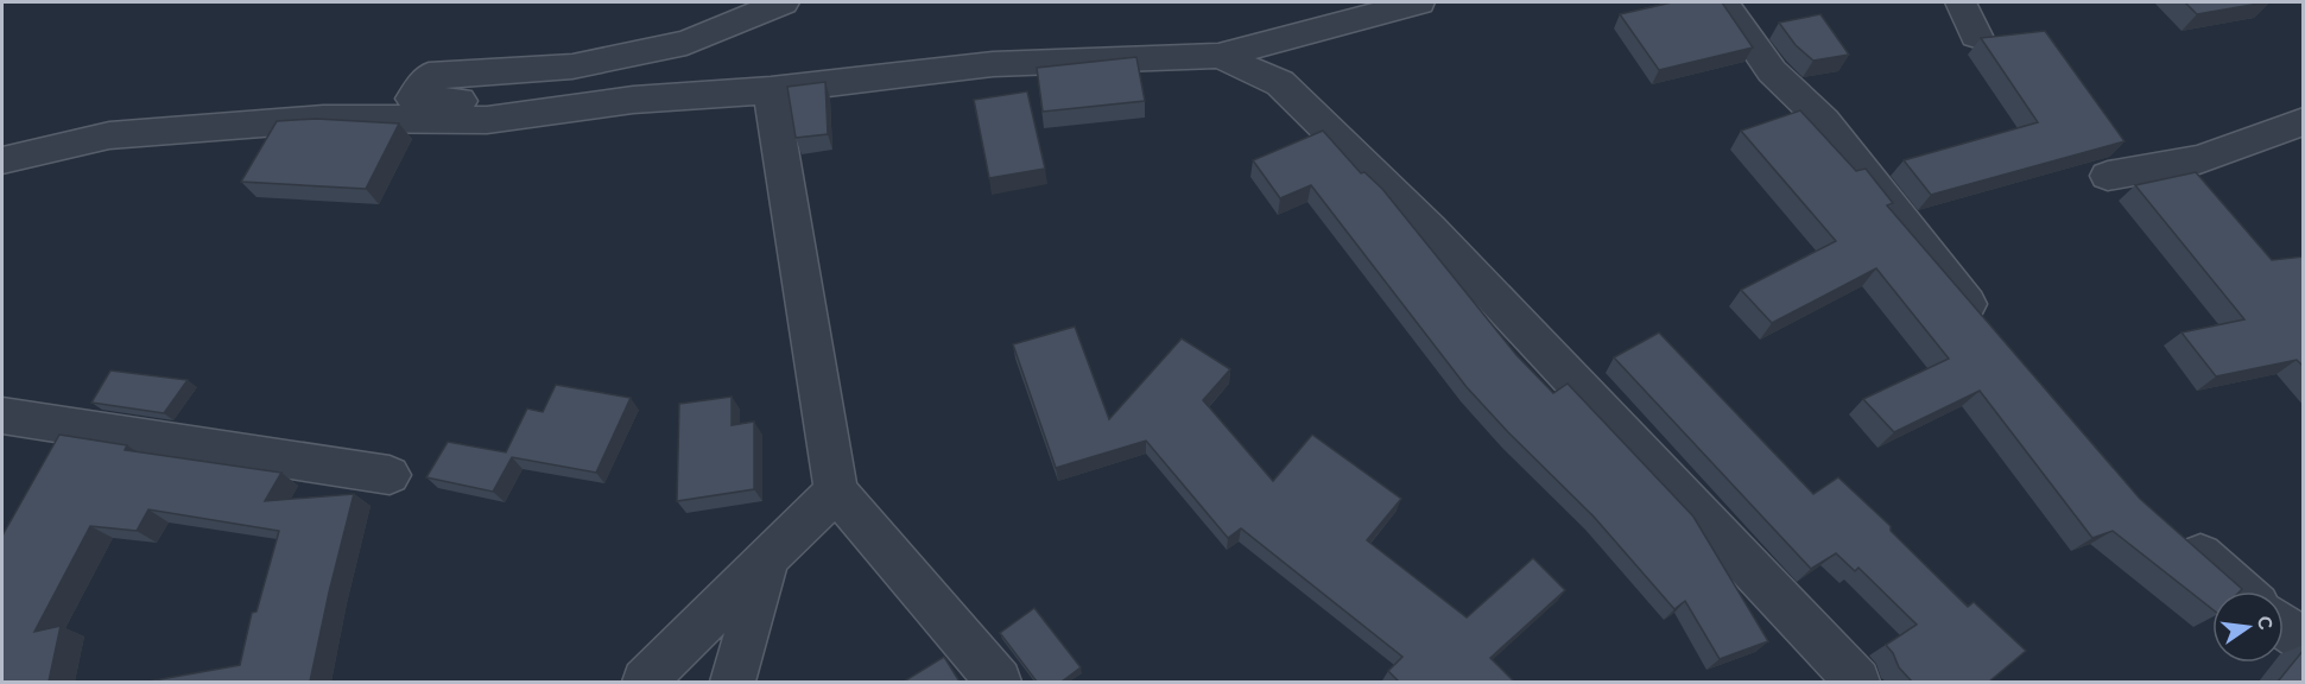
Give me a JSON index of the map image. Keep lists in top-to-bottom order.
{
  "north": "right"
}
